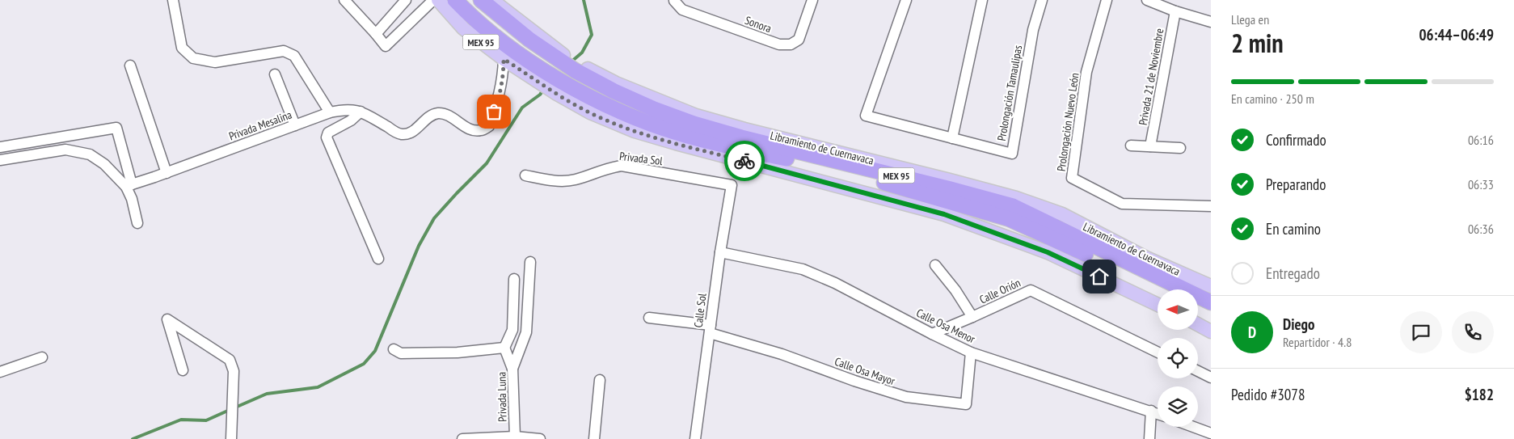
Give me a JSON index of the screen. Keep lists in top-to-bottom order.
{
  "streets": {
    "highway": ["MEX 95"],
    "main road": ["Libramiento de Cuernavaca"],
    "street": [
      "Sonora",
      "Privada 21 de Noviembre",
      "Prolongación Tamaulipas",
      "Prolongación Nuevo León",
      "Privada Mesalina",
      "Privada Sol",
      "Calle Orión",
      "Calle Sol",
      "Calle Osa Menor",
      "Calle Osa Mayor",
      "Privada Luna"
    ]
  },
  "crossings": [
    ["MEX 95", "Privada Mesalina"],
    ["MEX 95", "Libramiento de Cuernavaca"],
    ["Privada Sol", "Calle Sol"],
    ["Calle Orión", "Calle Osa Menor"],
    ["Calle Sol", "Calle Osa Menor"],
    ["Calle Sol", "Calle Osa Mayor"],
    ["Calle Osa Menor", "Calle Osa Mayor"]
  ],
  "north": "left",
  "page": {
    "heading": ["2 min", "Llega en", "06:44–06:49"],
    "panel": [
      "Diego",
      "Repartidor · 4.8",
      "Pedido #3078",
      "$182"
    ],
    "bar": "En camino · 250 m",
    "list": [
      ["Confirmado", "06:16"],
      ["Preparando", "06:33"],
      ["En camino", "06:36"],
      "Entregado"
    ],
    "round": "D"
  }
}
